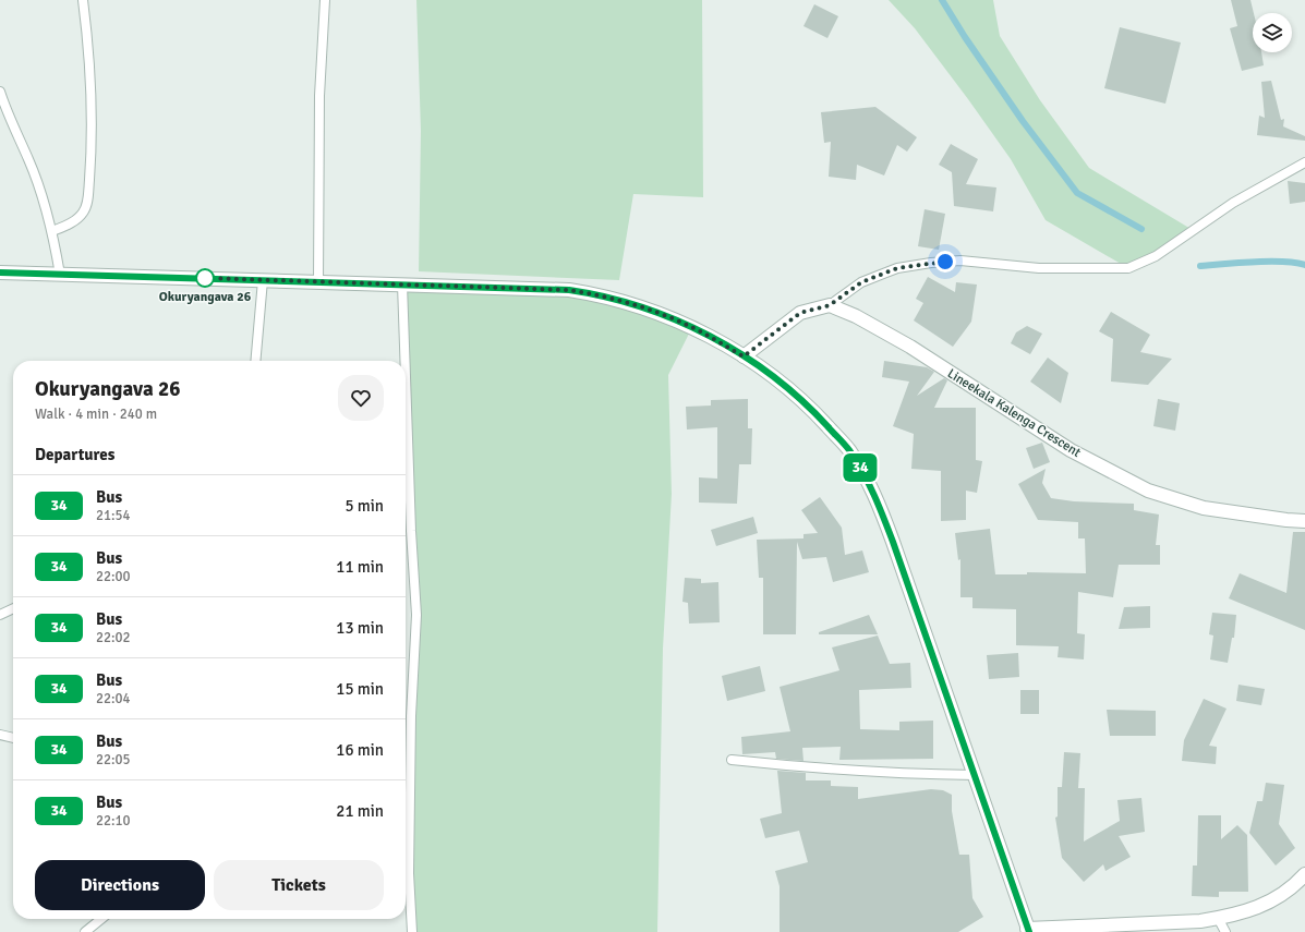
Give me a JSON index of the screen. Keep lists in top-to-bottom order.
{
  "streets": {
    "street": ["Lineekala Kalenga Crescent"]
  },
  "places": ["Okuryangava 26"],
  "lines": ["bus line 34"],
  "page": {
    "on_map": "34",
    "heading": [
      ["Okuryangava 26", "Walk · 4 min · 240 m"],
      "Departures"
    ],
    "list": [
      {
        "mark": "34",
        "name": "Bus",
        "note": "21:54",
        "value": "5 min"
      },
      {
        "mark": "34",
        "name": "Bus",
        "note": "22:00",
        "value": "11 min"
      },
      {
        "mark": "34",
        "name": "Bus",
        "note": "22:02",
        "value": "13 min"
      },
      {
        "mark": "34",
        "name": "Bus",
        "note": "22:04",
        "value": "15 min"
      },
      {
        "mark": "34",
        "name": "Bus",
        "note": "22:05",
        "value": "16 min"
      },
      {
        "mark": "34",
        "name": "Bus",
        "note": "22:10",
        "value": "21 min"
      }
    ],
    "buttons": ["Directions", "Tickets"]
  }
}
